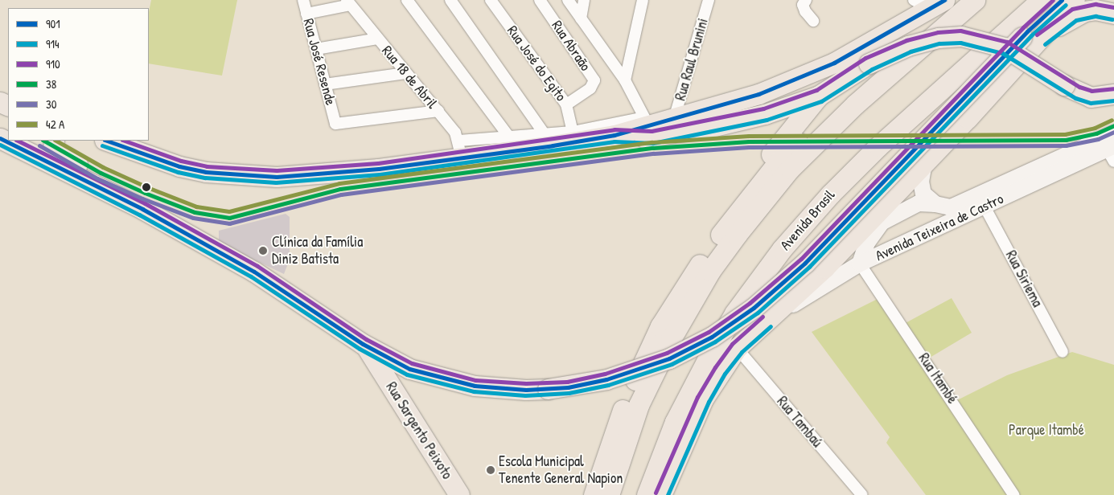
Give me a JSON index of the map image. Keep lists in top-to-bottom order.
{
  "streets": {
    "highway": ["Avenida Brasil", "Rua Sargento Peixoto"],
    "street": [
      "Rua Abraão",
      "Rua Raul Brunini",
      "Rua José Resende",
      "Rua José do Egito",
      "Rua 18 de Abril",
      "Avenida Teixeira de Castro",
      "Rua Siriema",
      "Rua Itambé",
      "Rua Tambaú"
    ]
  },
  "crossings": [
    ["Rua Abraão", "Rua José do Egito"],
    ["Rua José Resende", "Rua 18 de Abril"],
    ["Avenida Teixeira de Castro", "Rua Siriema"],
    ["Avenida Teixeira de Castro", "Rua Itambé"]
  ],
  "parks": ["Parque Itambé"],
  "places": ["Clínica da Família Diniz Batista", "Escola Municipal Tenente General Napion"],
  "lines": [
    "transit line 901",
    "transit line 910",
    "transit line 914",
    "transit line 38",
    "transit line 30"
  ],
  "legend": [
    "901",
    "914",
    "910",
    "38",
    "30",
    "42 A"
  ]
}
